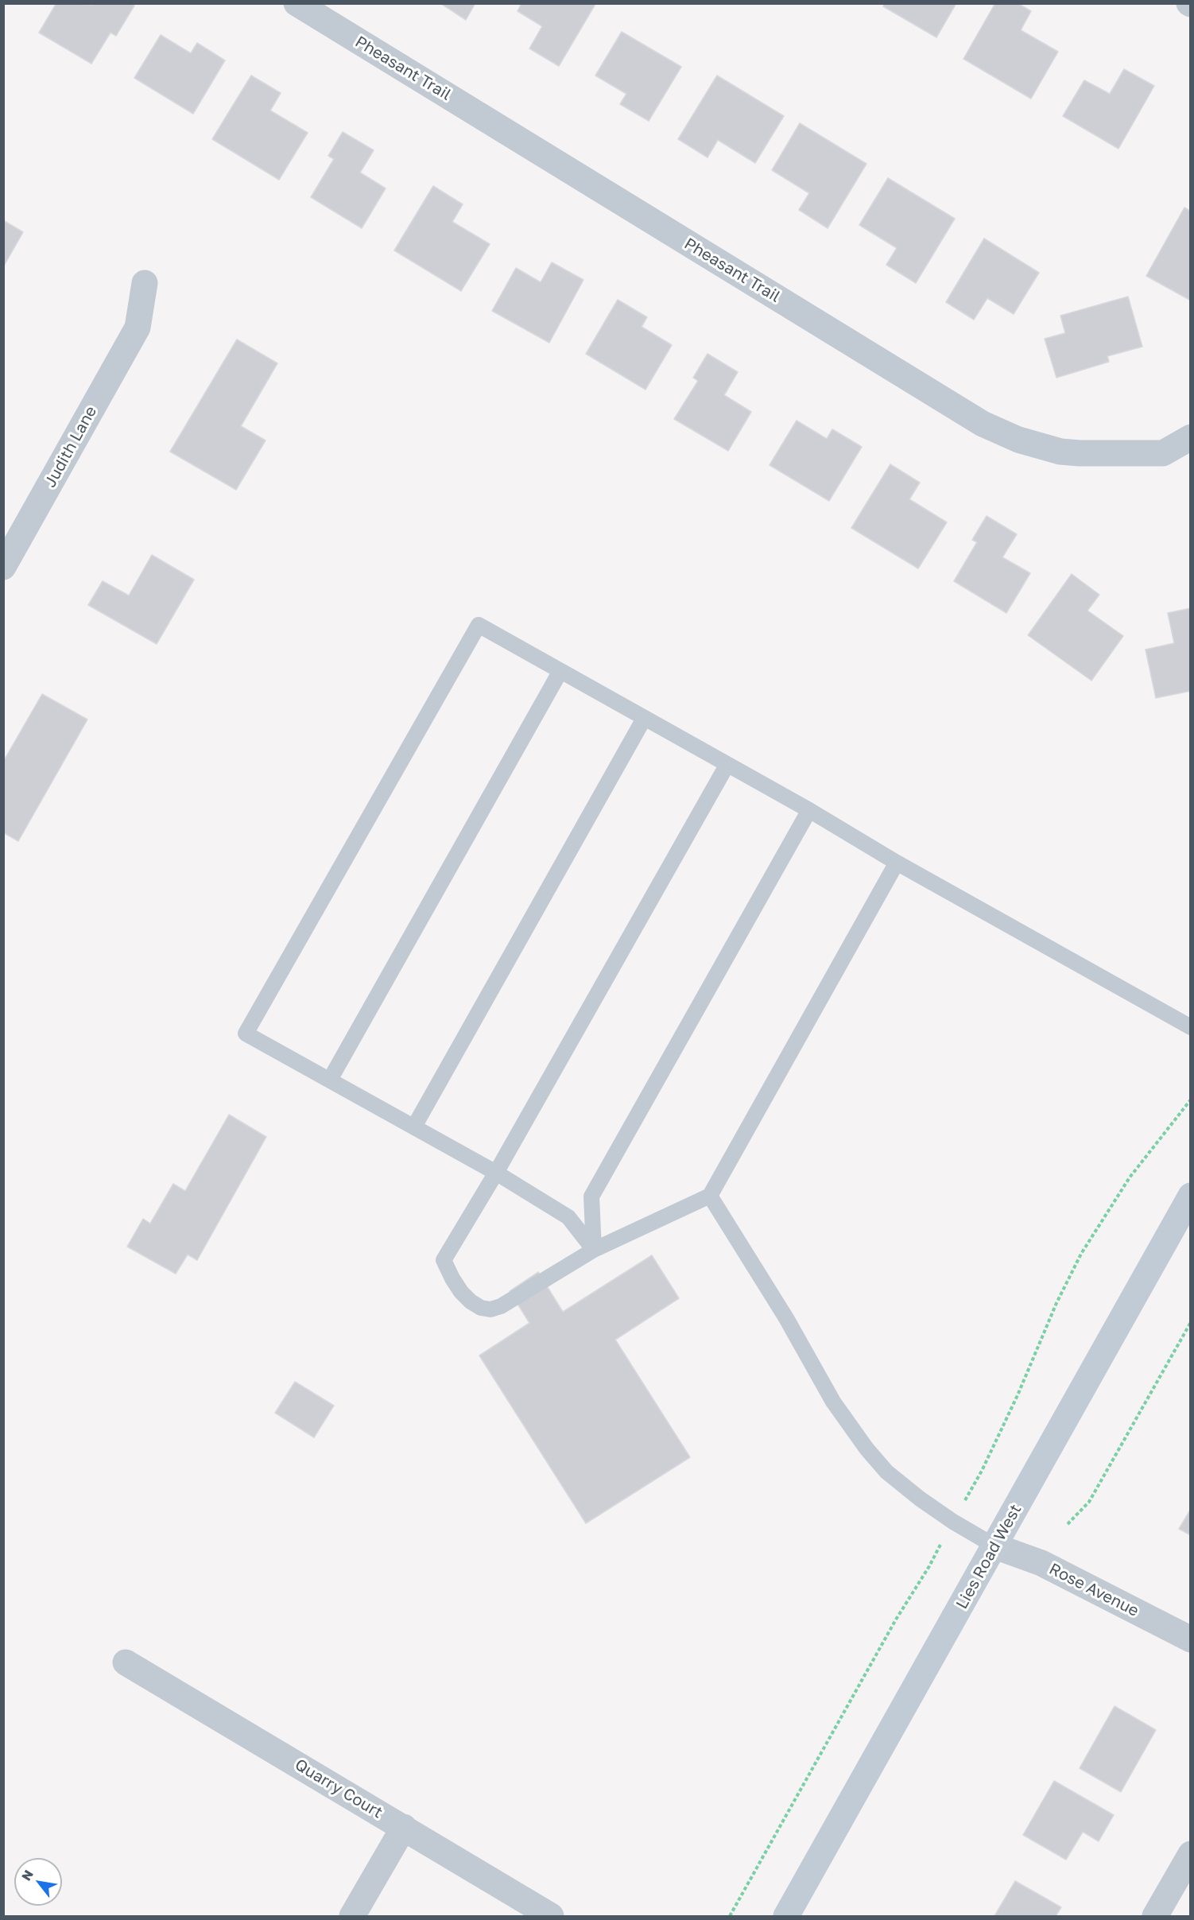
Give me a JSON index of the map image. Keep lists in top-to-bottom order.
{
  "streets": {
    "street": [
      "Pheasant Trail",
      "Judith Lane",
      "Lies Road West",
      "Rose Avenue",
      "Quarry Court"
    ]
  },
  "crossings": [
    ["Lies Road West", "Rose Avenue"]
  ],
  "north": "top left"
}
